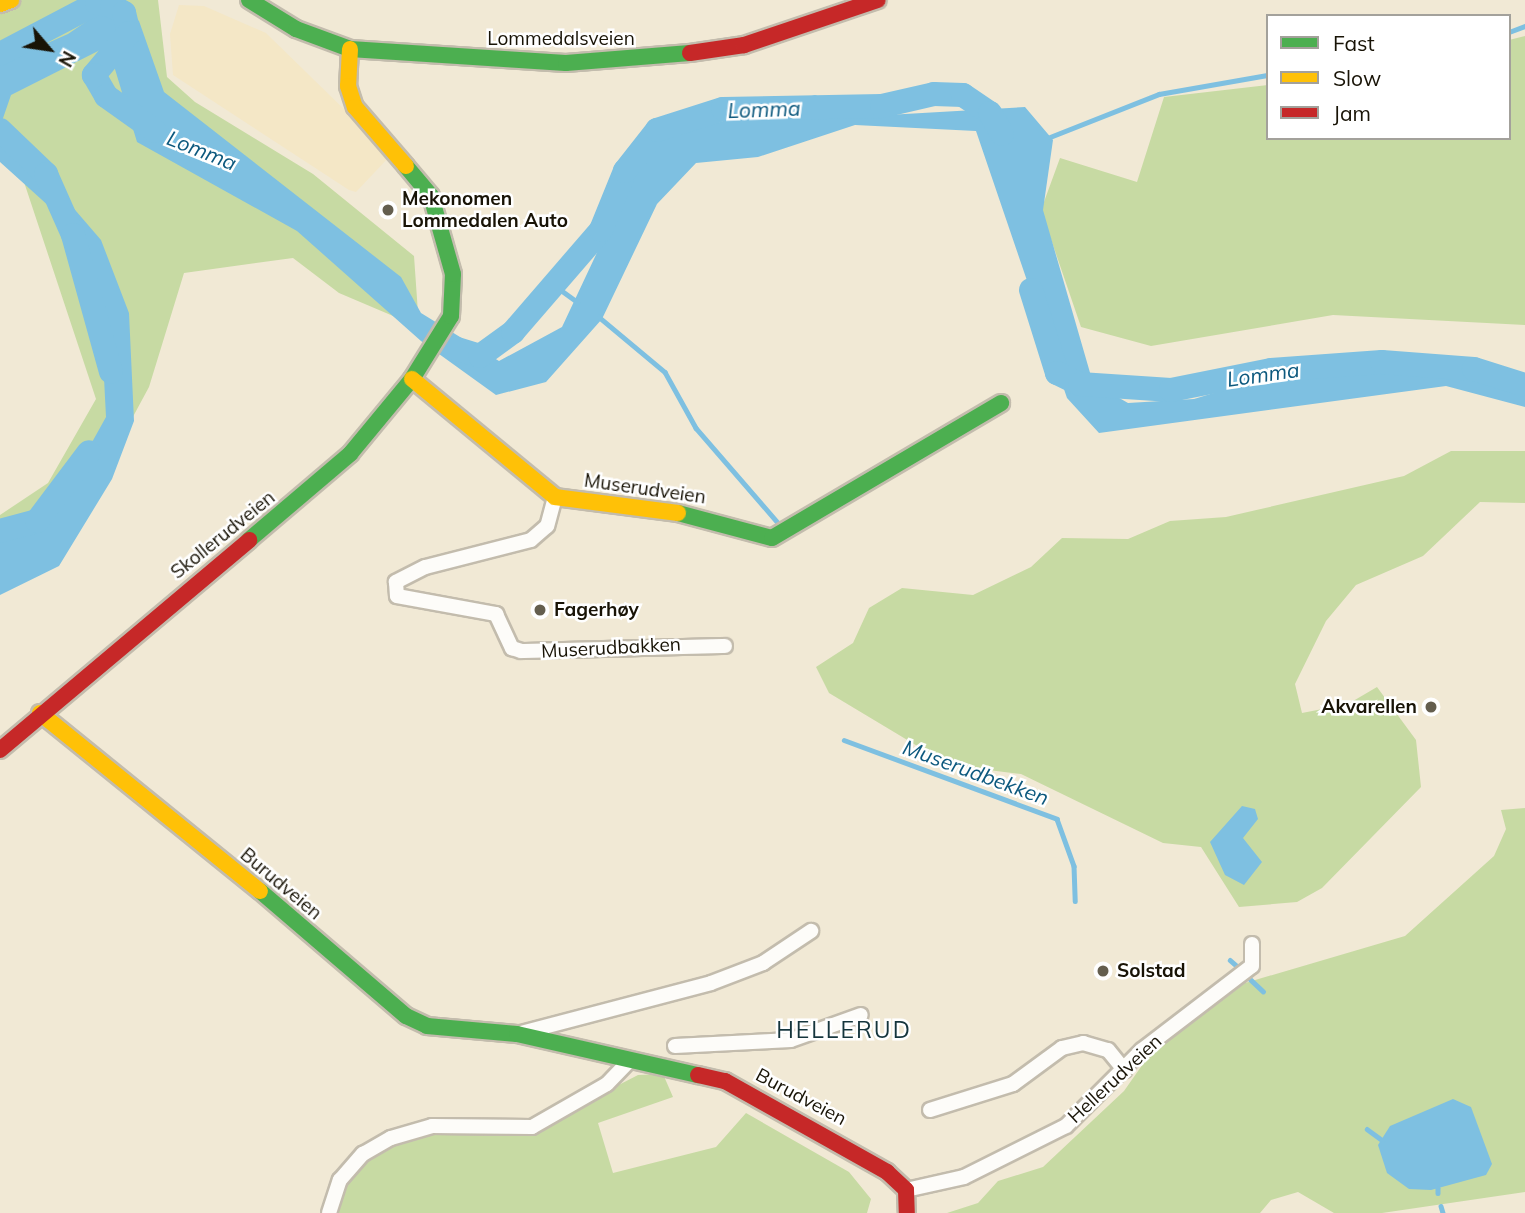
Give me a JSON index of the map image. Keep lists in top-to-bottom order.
{
  "streets": {
    "street": [
      "Lommedalsveien",
      "Muserudveien",
      "Skollerudveien",
      "Muserudbakken",
      "Burudveien",
      "Hellerudveien"
    ]
  },
  "crossings": [
    ["Lommedalsveien", "Skollerudveien"],
    ["Muserudveien", "Skollerudveien"],
    ["Muserudveien", "Muserudbakken"],
    ["Skollerudveien", "Burudveien"],
    ["Burudveien", "Hellerudveien"]
  ],
  "districts": ["HELLERUD"],
  "water": ["Lomma", "Muserudbekken"],
  "places": [
    "Mekonomen Lommedalen Auto",
    "Fagerhøy",
    "Akvarellen",
    "Solstad"
  ],
  "legend": ["Fast", "Slow", "Jam"],
  "north": "bottom right"
}
